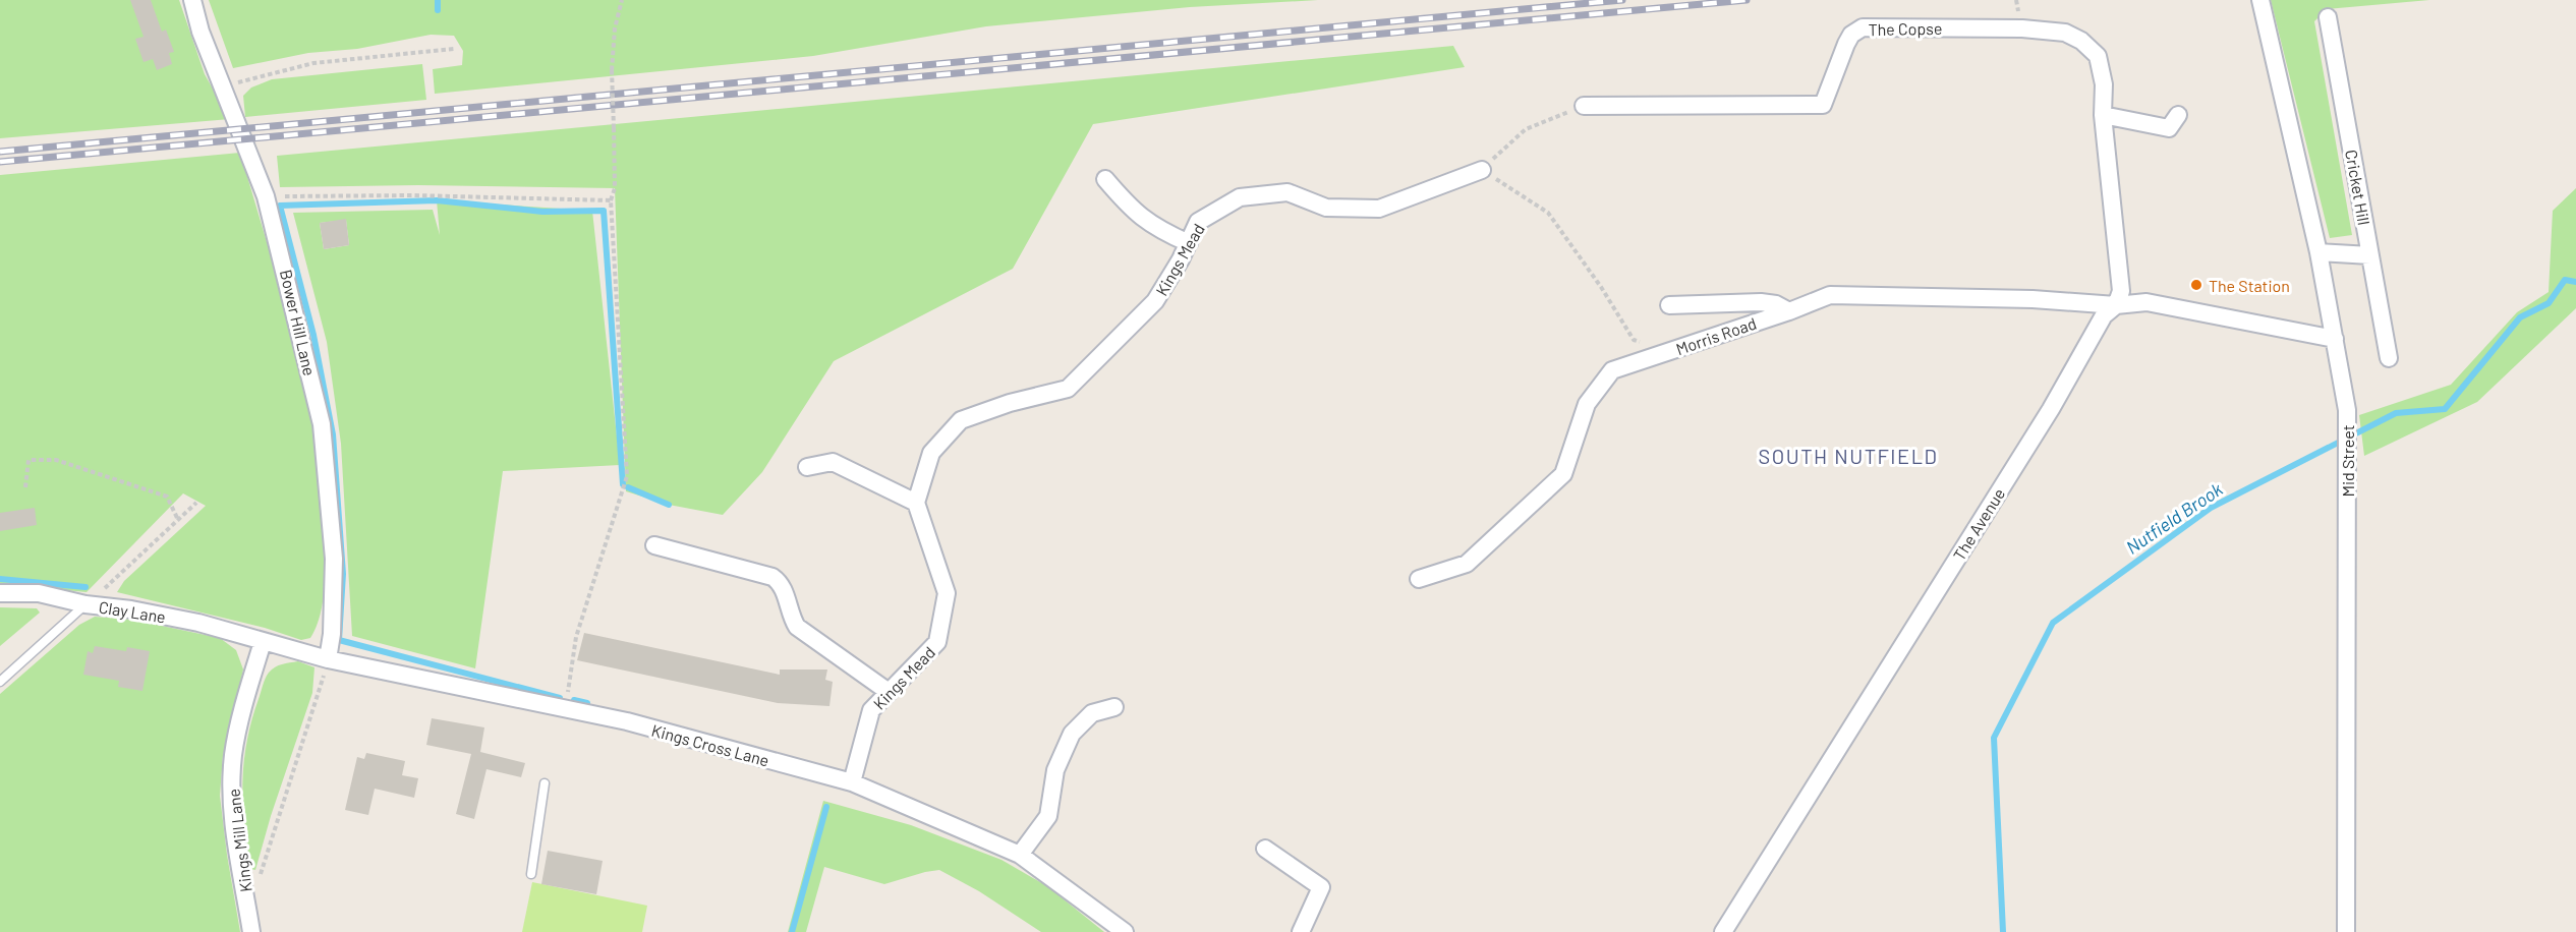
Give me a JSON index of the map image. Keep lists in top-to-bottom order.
{
  "streets": {
    "street": [
      "The Copse",
      "Cricket Hill",
      "Kings Mead",
      "Bower Hill Lane",
      "Morris Road",
      "Mid Street",
      "The Avenue",
      "Clay Lane",
      "Kings Cross Lane",
      "Kings Mill Lane"
    ]
  },
  "crossings": [
    ["Kings Mead", "Kings Cross Lane"],
    ["Bower Hill Lane", "Kings Cross Lane"],
    ["Morris Road", "The Avenue"],
    ["Clay Lane", "Kings Cross Lane"],
    ["Clay Lane", "Kings Mill Lane"],
    ["Kings Cross Lane", "Kings Mill Lane"]
  ],
  "districts": ["SOUTH NUTFIELD"],
  "water": ["Nutfield Brook"],
  "places": ["The Station"]
}
